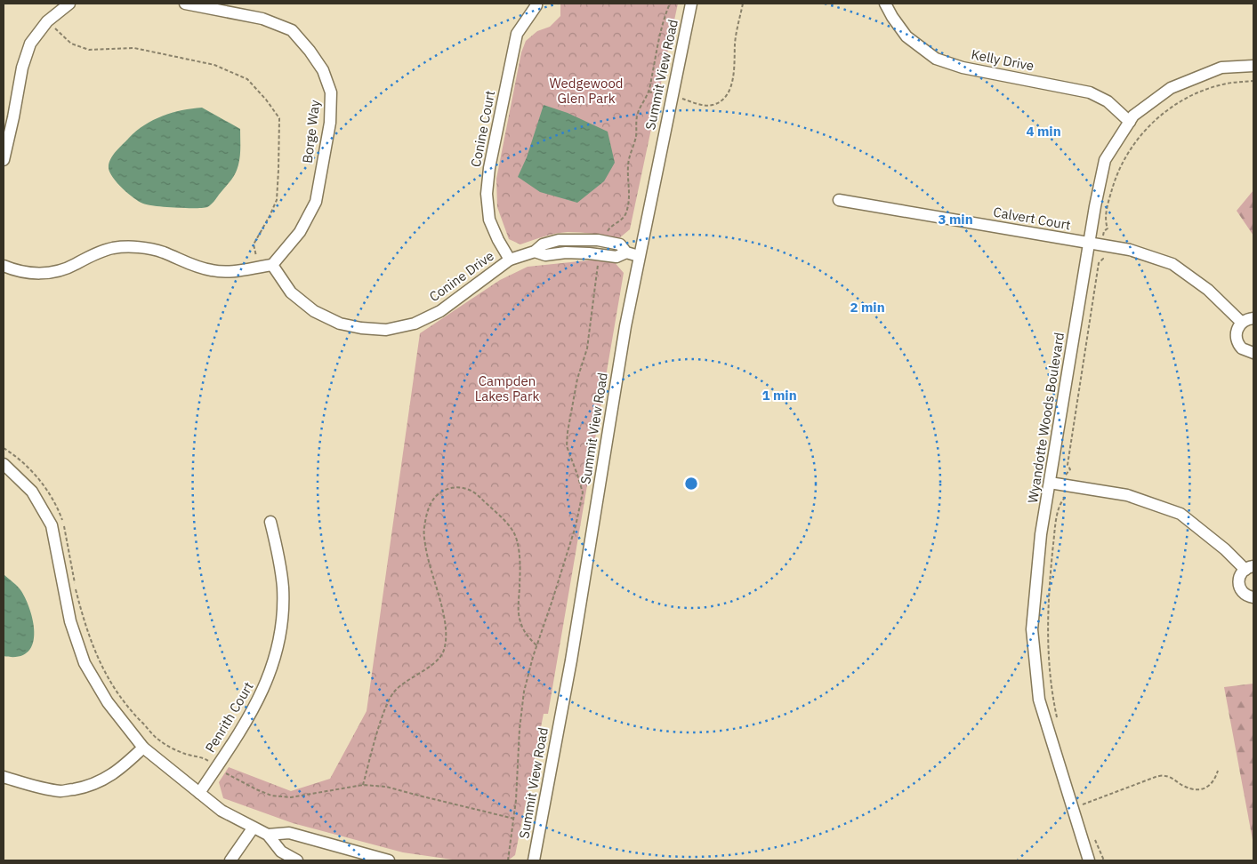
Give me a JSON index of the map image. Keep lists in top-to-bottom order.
{
  "streets": {
    "street": [
      "Kelly Drive",
      "Summit View Road",
      "Conine Court",
      "Borge Way",
      "Calvert Court",
      "Conine Drive",
      "Wyandotte Woods Boulevard",
      "Penrith Court"
    ]
  },
  "crossings": [
    ["Kelly Drive", "Wyandotte Woods Boulevard"],
    ["Summit View Road", "Conine Drive"],
    ["Conine Court", "Conine Drive"],
    ["Borge Way", "Conine Drive"],
    ["Calvert Court", "Wyandotte Woods Boulevard"]
  ],
  "parks": ["Wedgewood Glen Park", "Campden Lakes Park"],
  "rings": [
    "4 min",
    "3 min",
    "2 min",
    "1 min"
  ]
}
